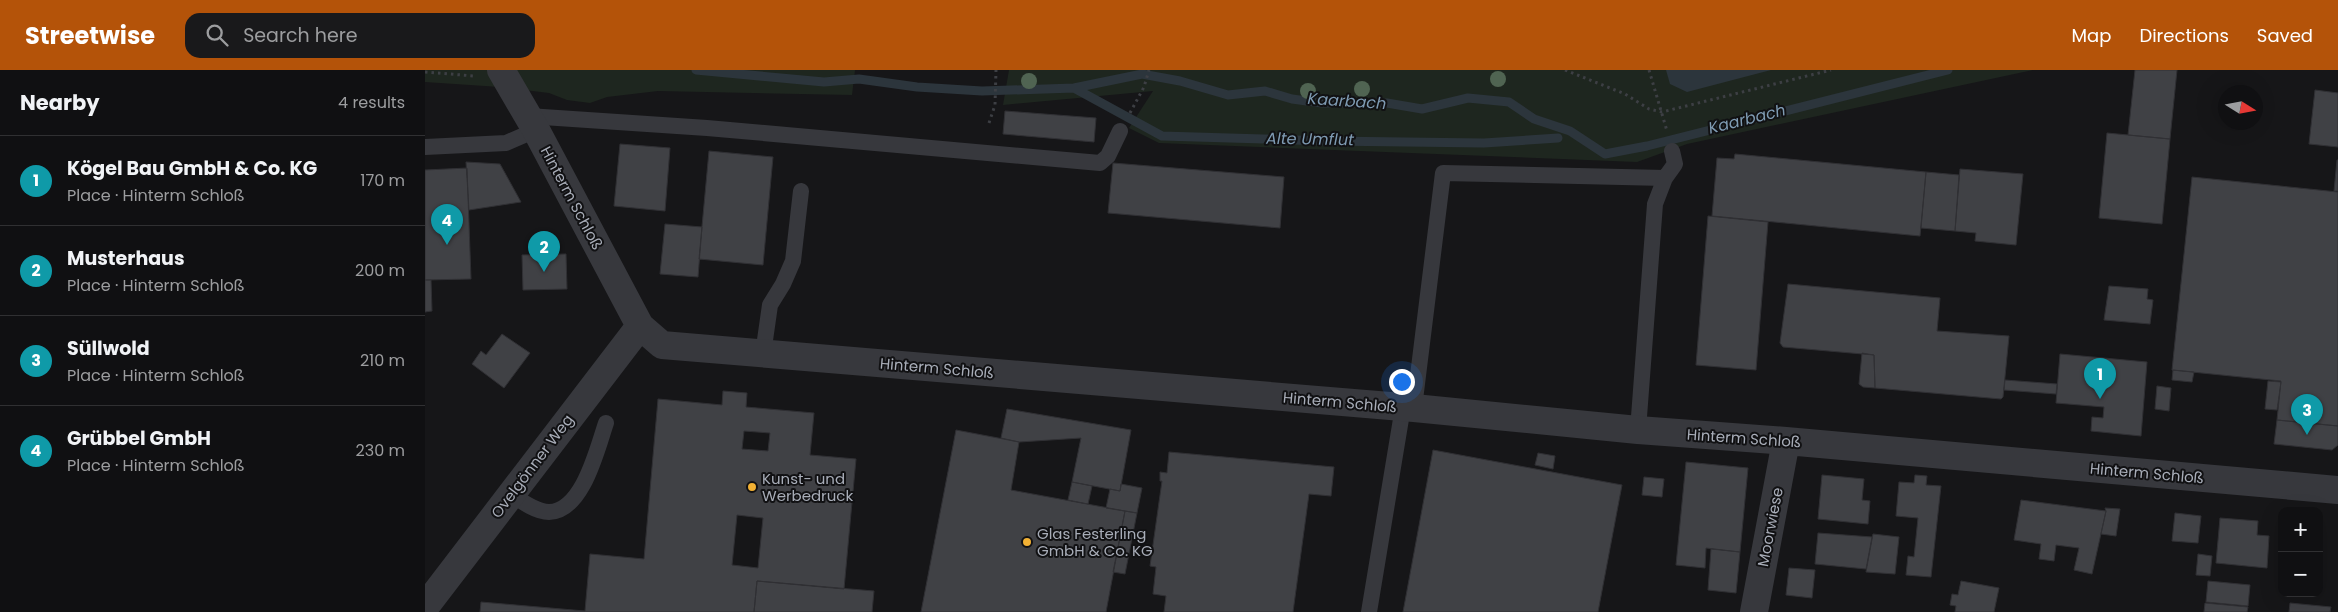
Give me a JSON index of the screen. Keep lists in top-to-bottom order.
{
  "streets": {
    "street": ["Hinterm Schloß", "Ovelgönner Weg", "Moorwiese"]
  },
  "crossings": [
    ["Hinterm Schloß", "Ovelgönner Weg"],
    ["Hinterm Schloß", "Moorwiese"]
  ],
  "water": ["Kaarbach", "Alte Umflut"],
  "places": ["Kunst- und Werbedruck", "Glas Festerling GmbH & Co. KG"],
  "north": "right",
  "page": {
    "header": "Streetwise",
    "search": "Search here",
    "nav": ["Map", "Directions", "Saved"],
    "heading": ["Nearby", "4 results"],
    "list": [
      {
        "mark": "1",
        "name": "Kögel Bau GmbH & Co. KG",
        "note": "Place · Hinterm Schloß",
        "value": "170 m"
      },
      {
        "mark": "2",
        "name": "Musterhaus",
        "note": "Place · Hinterm Schloß",
        "value": "200 m"
      },
      {
        "mark": "3",
        "name": "Süllwold",
        "note": "Place · Hinterm Schloß",
        "value": "210 m"
      },
      {
        "mark": "4",
        "name": "Grübbel GmbH",
        "note": "Place · Hinterm Schloß",
        "value": "230 m"
      }
    ],
    "pins": [
      "4",
      "2",
      "1",
      "3"
    ],
    "map_buttons": ["+", "−"]
  }
}
